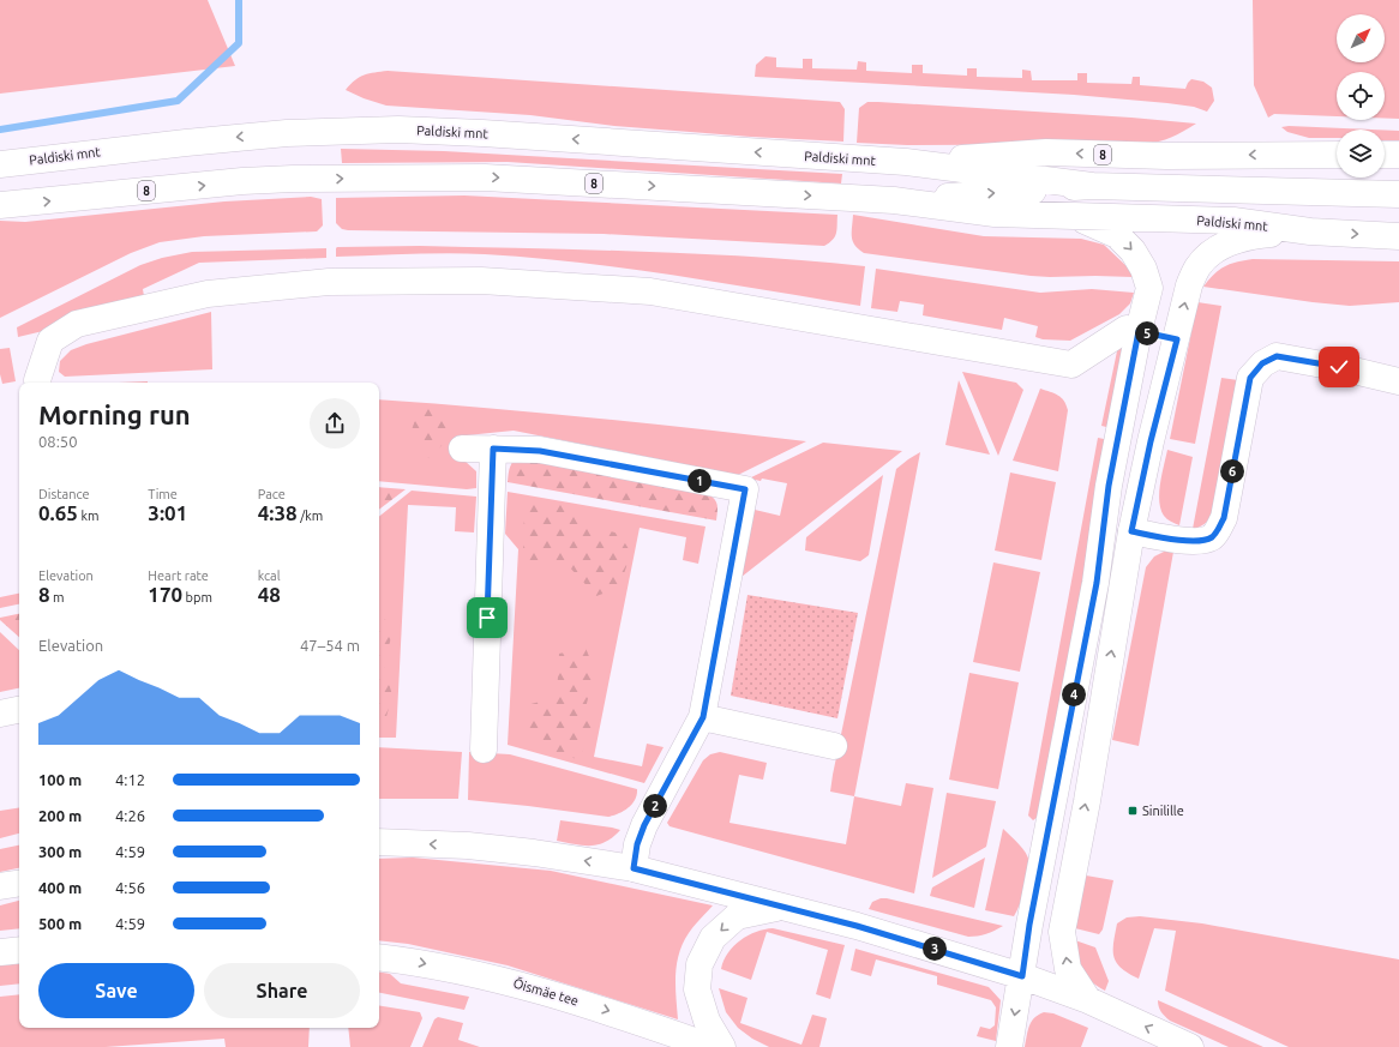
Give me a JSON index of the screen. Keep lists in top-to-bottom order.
{
  "streets": {
    "main road": ["Paldiski mnt", "8", "Õismäe tee"]
  },
  "places": {
    "transit": ["Sinilille"]
  },
  "north": "top right",
  "page": {
    "pins": [
      "5",
      "6",
      "1",
      "4",
      "2",
      "3"
    ],
    "heading": ["Morning run", "08:50"],
    "stats": [
      ["Distance", "0.65 km"],
      ["Time", "3:01"],
      ["Pace", "4:38 /km"],
      ["Elevation", "8 m"],
      ["Heart rate", "170 bpm"],
      ["kcal", "48"]
    ],
    "chart": ["Elevation", "47–54 m"],
    "list": [
      {
        "name": "100 m",
        "note": "4:12"
      },
      {
        "name": "200 m",
        "note": "4:26"
      },
      {
        "name": "300 m",
        "note": "4:59"
      },
      {
        "name": "400 m",
        "note": "4:56"
      },
      {
        "name": "500 m",
        "note": "4:59"
      }
    ],
    "buttons": ["Save", "Share"]
  }
}
